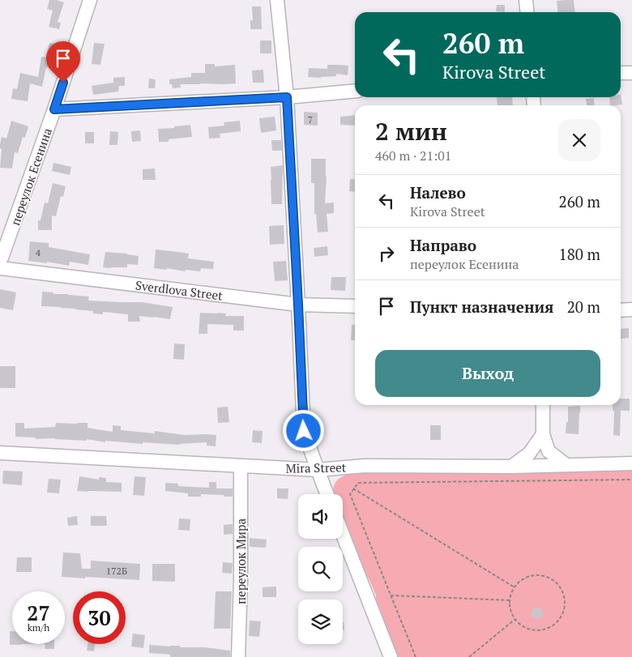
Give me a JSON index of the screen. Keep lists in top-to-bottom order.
{
  "streets": {
    "street": [
      "переулок Есенина",
      "Sverdlova Street",
      "Mira Street",
      "переулок Мира"
    ]
  },
  "crossings": [
    ["Mira Street", "переулок Мира"]
  ],
  "house_numbers": ["7", "4", "172Б"],
  "page": {
    "turn": ["260 m", "Kirova Street"],
    "heading": ["2 мин", "460 m · 21:01"],
    "list": [
      {
        "name": "Налево",
        "note": "Kirova Street",
        "value": "260 m"
      },
      {
        "name": "Направо",
        "note": "переулок Есенина",
        "value": "180 m"
      },
      {
        "name": "Пункт назначения",
        "value": "20 m"
      }
    ],
    "buttons": "Выход",
    "speed": "27 km/h",
    "limit": "30"
  }
}
